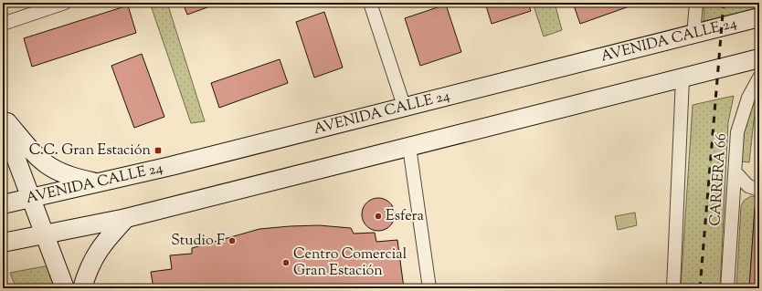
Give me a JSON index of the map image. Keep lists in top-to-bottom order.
{
  "streets": {
    "main road": ["AVENIDA CALLE 24"],
    "street": ["CARRERA 66"]
  },
  "places": {
    "transit": ["C.C. Gran Estación"],
    "other": ["Esfera", "Studio F", "Centro Comercial Gran Estación"]
  }
}
